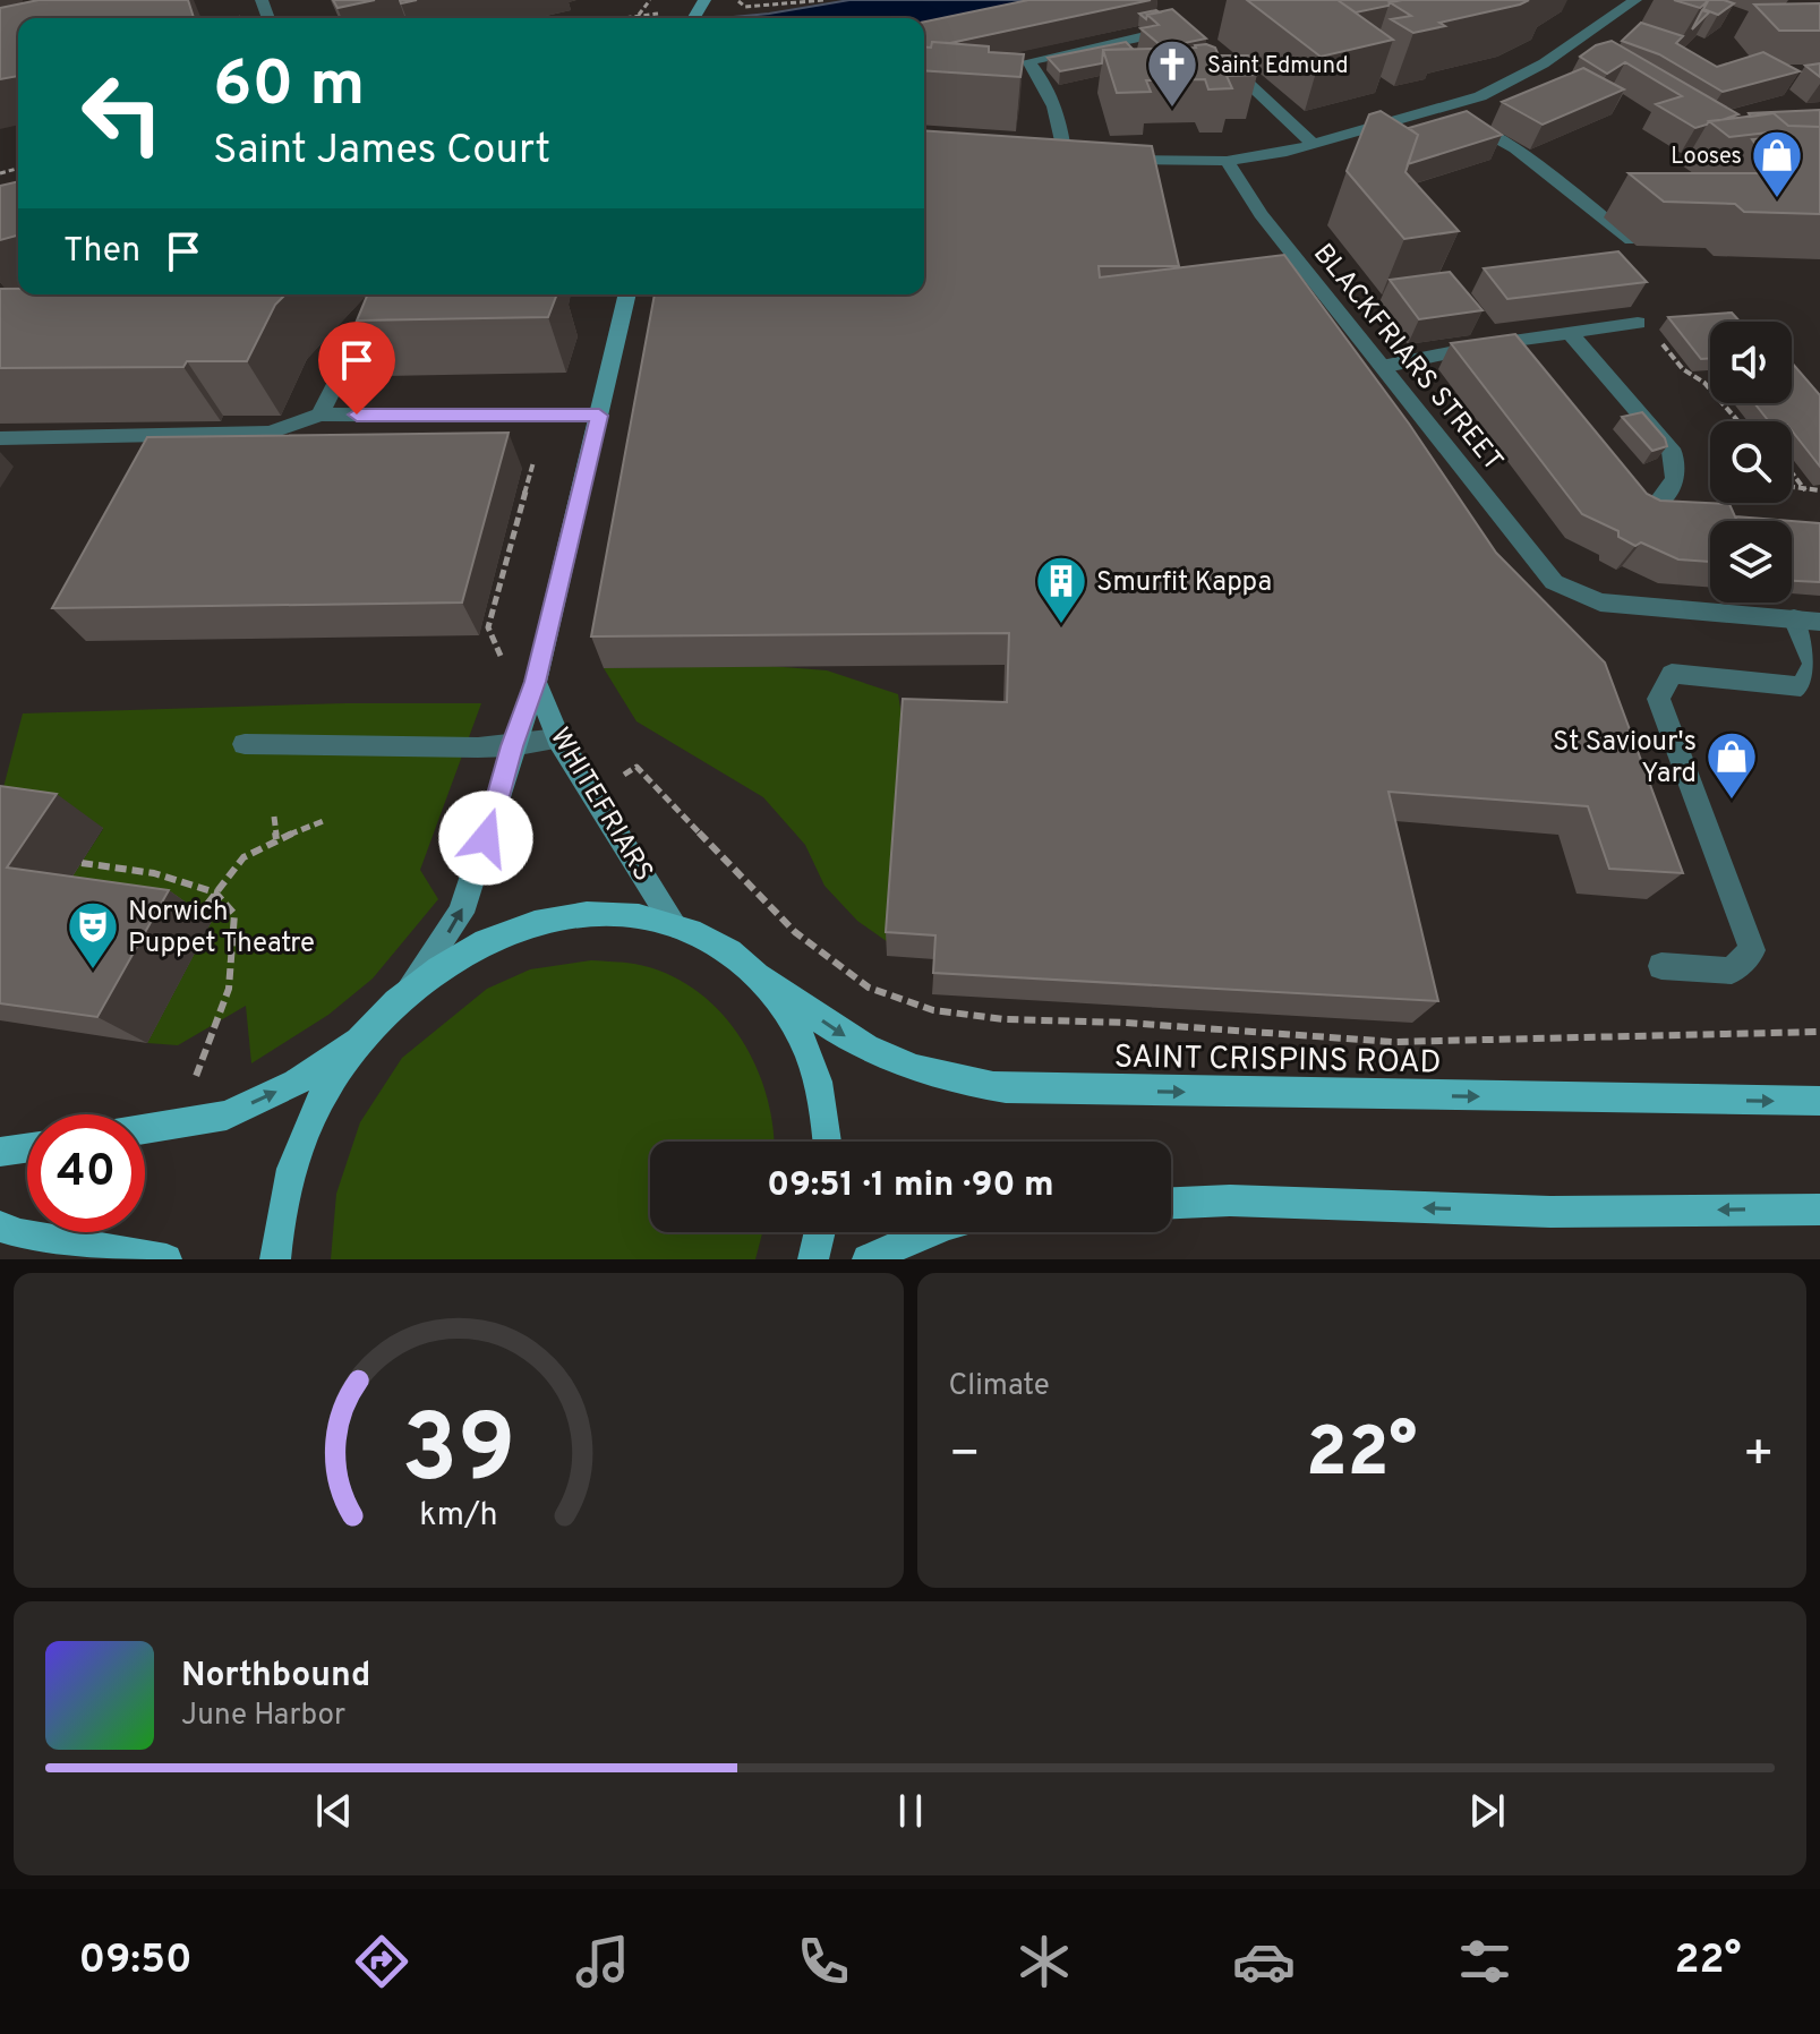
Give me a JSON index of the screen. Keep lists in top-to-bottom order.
{
  "streets": {
    "main road": ["SAINT CRISPINS ROAD"],
    "street": ["BLACKFRIARS STREET", "WHITEFRIARS"]
  },
  "crossings": [
    ["WHITEFRIARS", "SAINT CRISPINS ROAD"]
  ],
  "places": {
    "church": ["Saint Edmund"],
    "shop": ["Looses", "St Saviour's Yard"],
    "building": ["Smurfit Kappa"],
    "theatre": ["Norwich Puppet Theatre"]
  },
  "page": {
    "turn": ["60 m", "Saint James Court"],
    "then": "Then",
    "limit": "40",
    "trip": "09:51 · 1 min · 90 m",
    "tile": "Climate",
    "heat": ["−", "22°", "+"],
    "song": ["Northbound", "June Harbor"],
    "tabs": ["09:50", "22°"],
    "gauge": ["39", "km/h"]
  }
}
